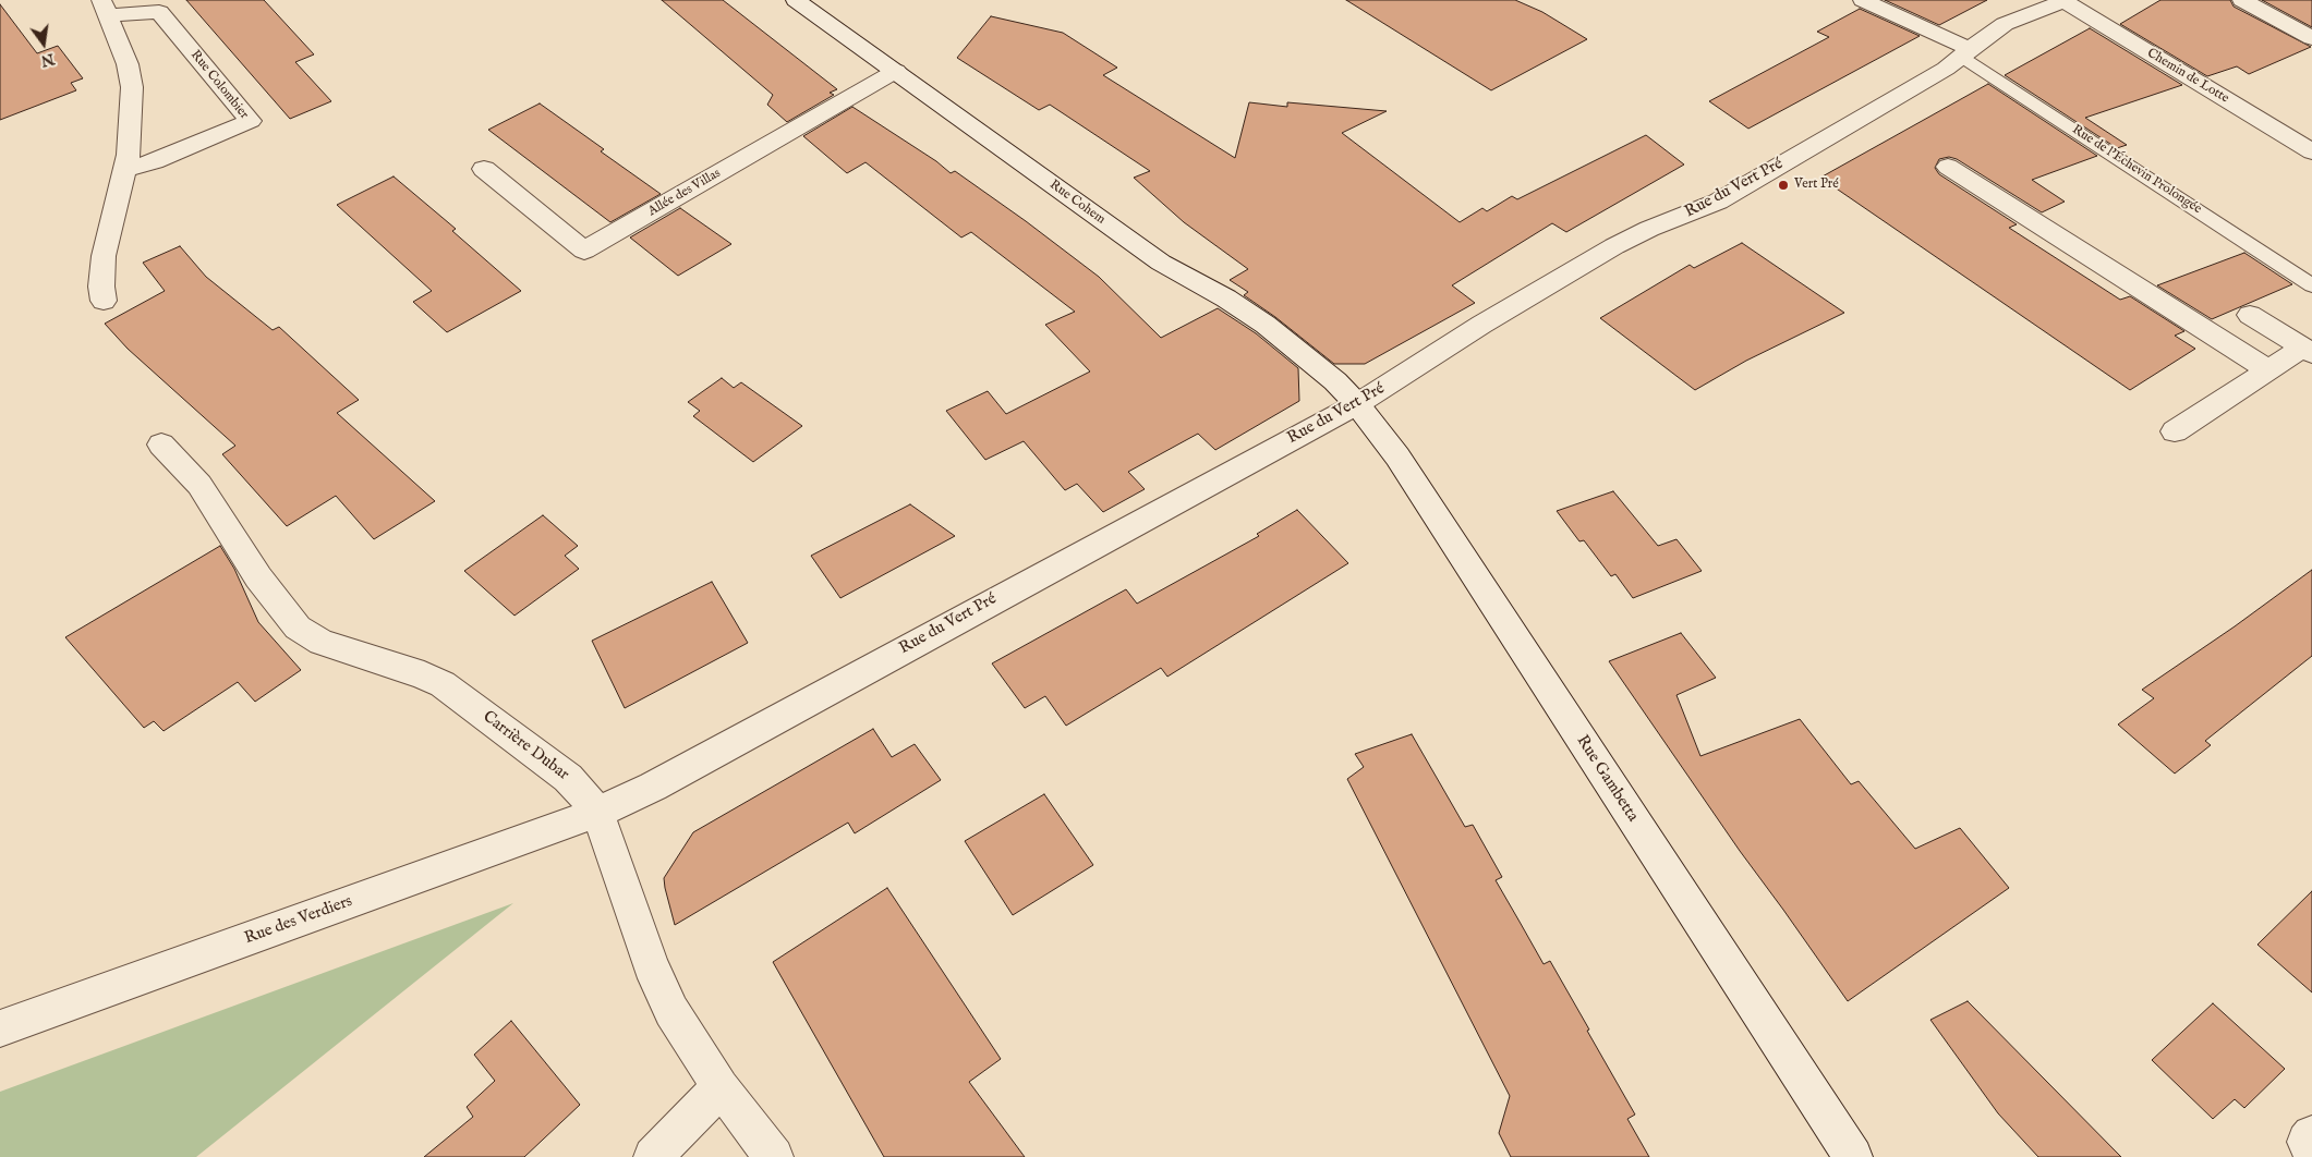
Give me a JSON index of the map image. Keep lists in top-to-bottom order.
{
  "streets": {
    "street": [
      "Chemin de Lotte",
      "Rue Colombier",
      "Rue du Vert Pré",
      "Allée des Villas",
      "Rue Cohem",
      "Carrière Dubar",
      "Rue Gambetta",
      "Rue des Verdiers"
    ],
    "lane": ["Rue de l'Échevin Prolongée"]
  },
  "crossings": [
    ["Chemin de Lotte", "Rue du Vert Pré"],
    ["Rue de l'Échevin Prolongée", "Rue du Vert Pré"],
    ["Rue du Vert Pré", "Rue Cohem"],
    ["Rue du Vert Pré", "Carrière Dubar"],
    ["Rue du Vert Pré", "Rue Gambetta"],
    ["Rue du Vert Pré", "Rue des Verdiers"],
    ["Allée des Villas", "Rue Cohem"],
    ["Rue Cohem", "Rue Gambetta"],
    ["Carrière Dubar", "Rue des Verdiers"]
  ],
  "places": ["Vert Pré"],
  "north": "bottom"
}
